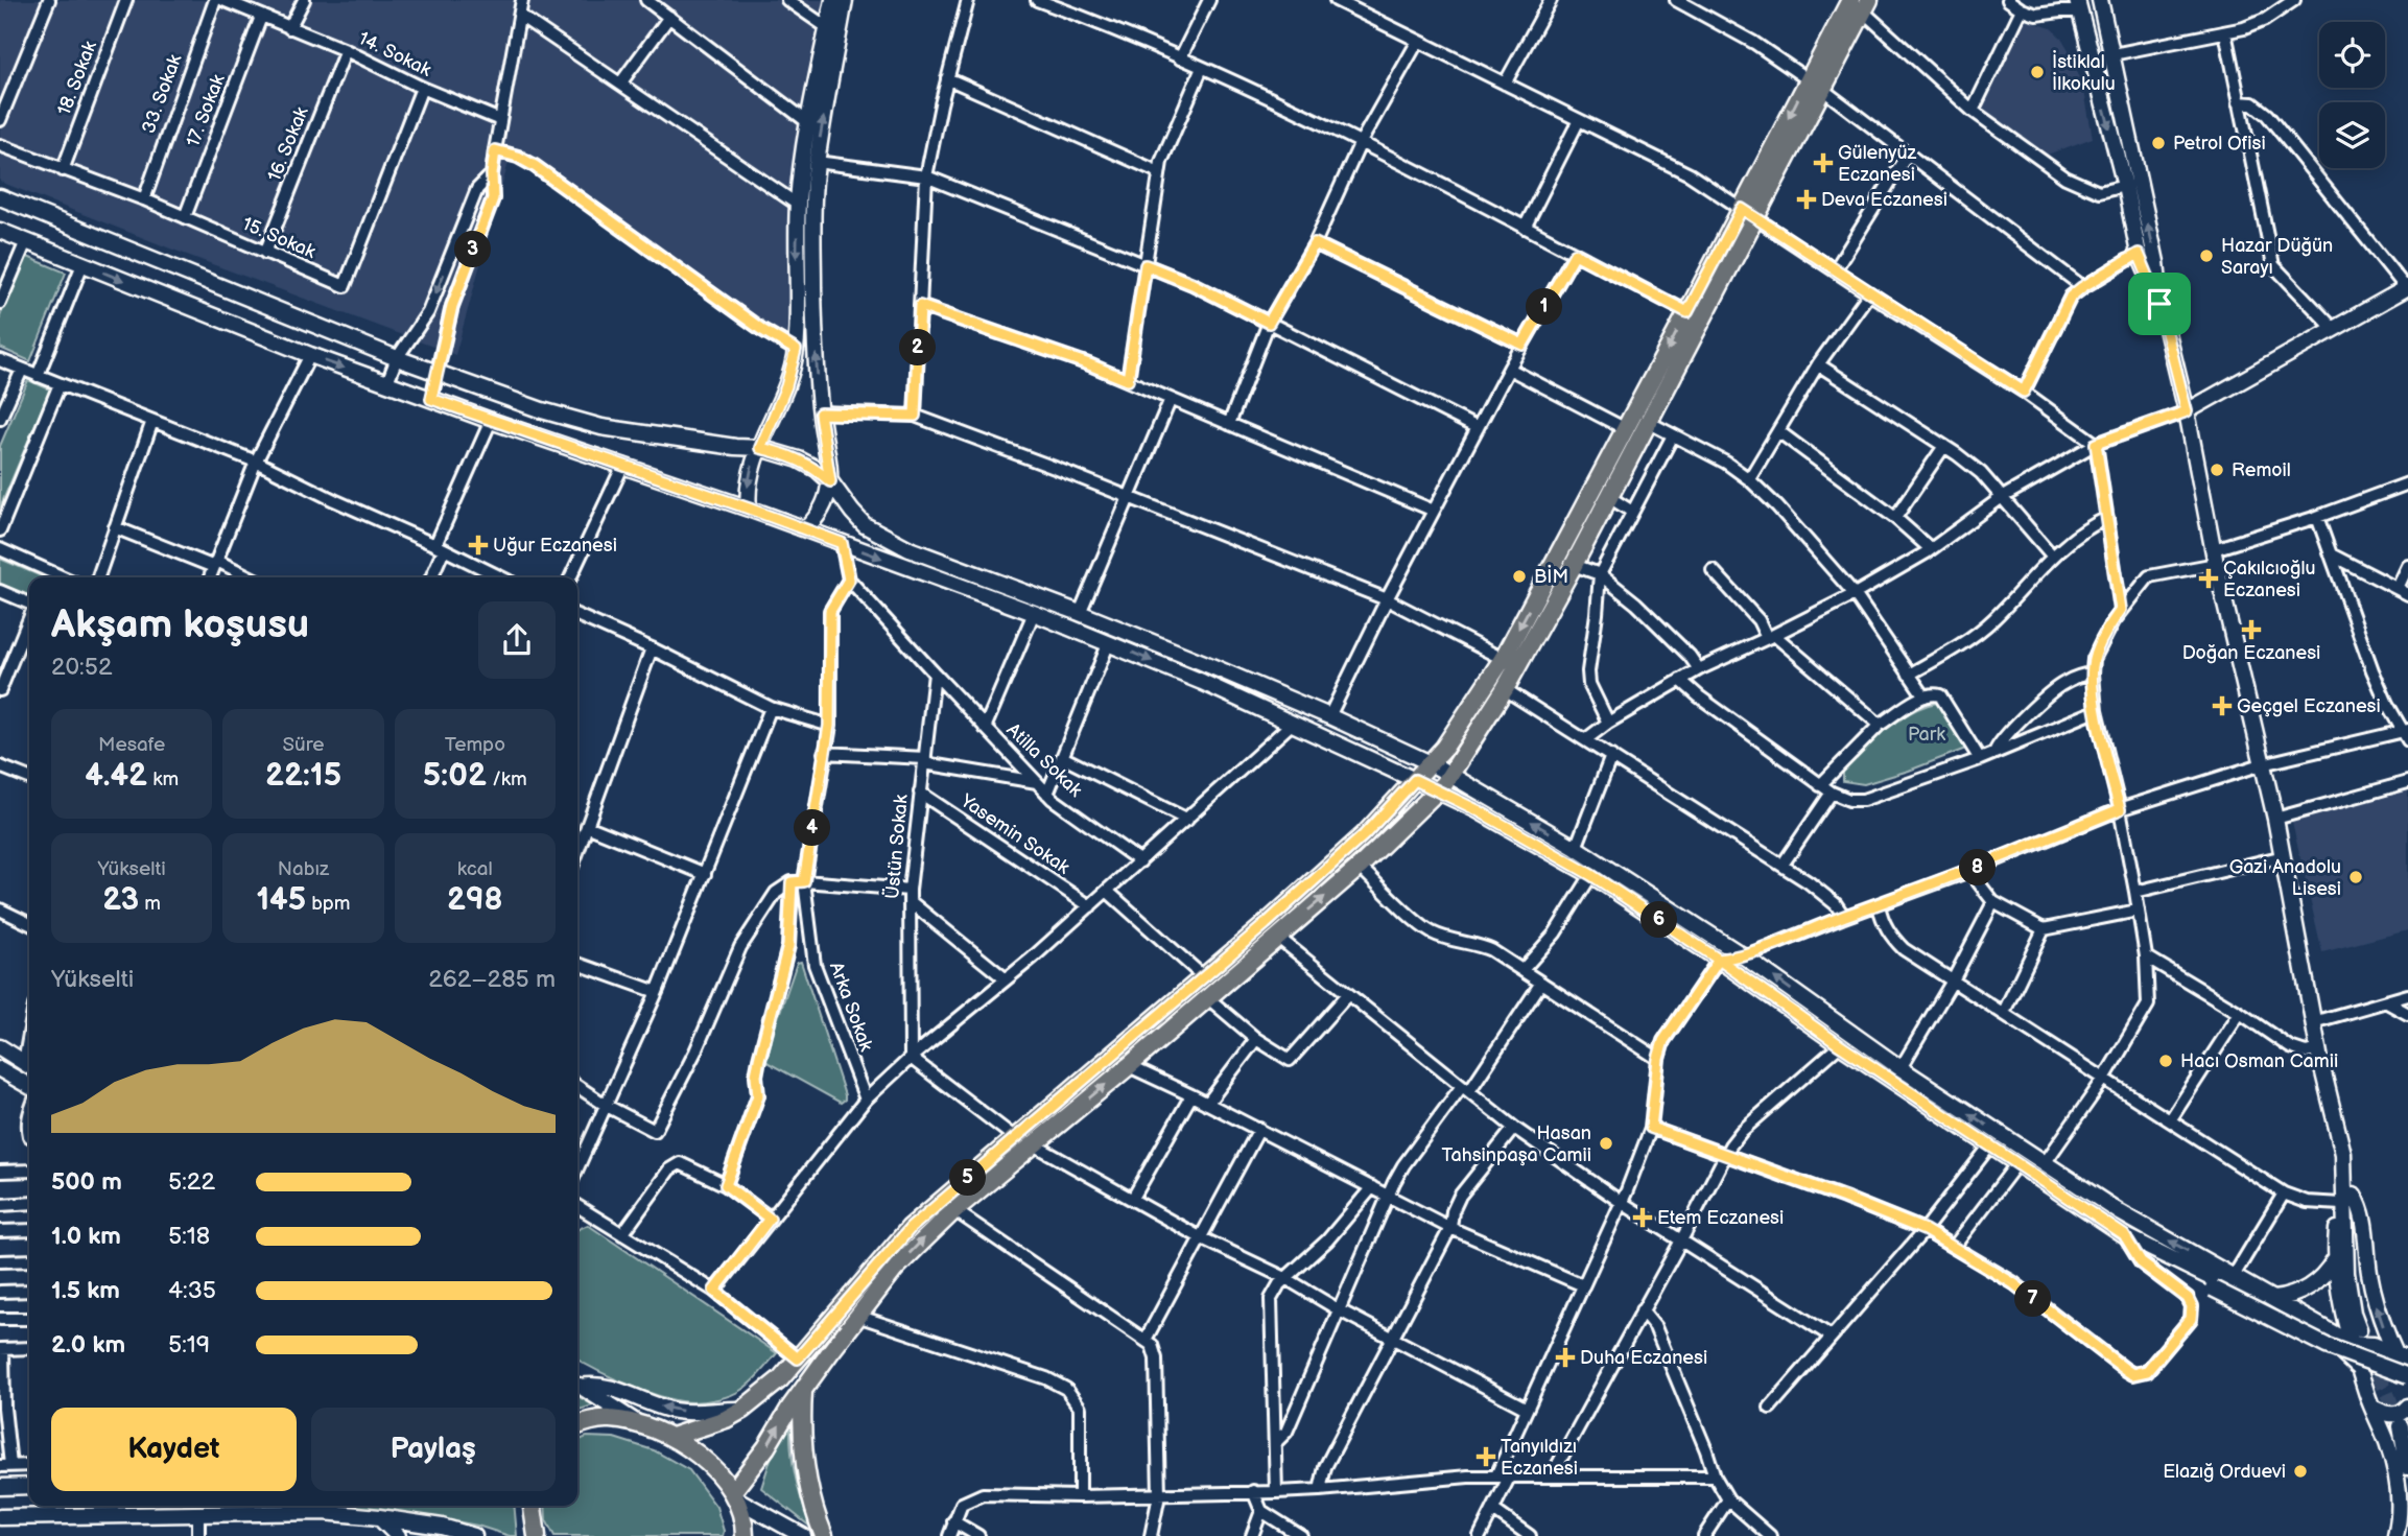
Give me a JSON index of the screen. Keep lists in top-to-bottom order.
{
  "streets": {
    "street": [
      "14. Sokak",
      "18. Sokak",
      "33. Sokak",
      "17. Sokak",
      "16. Sokak",
      "15. Sokak",
      "Atilla Sokak",
      "Yasemin Sokak",
      "Üstün Sokak",
      "Arka Sokak"
    ]
  },
  "crossings": [
    ["14. Sokak", "17. Sokak"],
    ["14. Sokak", "16. Sokak"],
    ["14. Sokak", "15. Sokak"],
    ["18. Sokak", "15. Sokak"],
    ["33. Sokak", "15. Sokak"],
    ["17. Sokak", "15. Sokak"],
    ["16. Sokak", "15. Sokak"],
    ["Atilla Sokak", "Üstün Sokak"],
    ["Yasemin Sokak", "Üstün Sokak"]
  ],
  "parks": ["Park"],
  "places": {
    "other": [
      "İstiklal İlkokulu",
      "Petrol Ofisi",
      "Hazar Düğün Sarayı",
      "Remoil",
      "BİM",
      "Gazi Anadolu Lisesi",
      "Hacı Osman Camii",
      "Hasan Tahsinpaşa Camii",
      "Elazığ Orduevi"
    ],
    "health": [
      "Gülenyüz Eczanesi",
      "Deva Eczanesi",
      "Uğur Eczanesi",
      "Çakılcıoğlu Eczanesi",
      "Doğan Eczanesi",
      "Geçgel Eczanesi",
      "Etem Eczanesi",
      "Duha Eczanesi",
      "Tanyıldızı Eczanesi"
    ]
  },
  "page": {
    "pins": [
      "3",
      "1",
      "2",
      "4",
      "8",
      "6",
      "5",
      "7"
    ],
    "heading": ["Akşam koşusu", "20:52"],
    "stats": [
      ["Mesafe", "4.42 km"],
      ["Süre", "22:15"],
      ["Tempo", "5:02 /km"],
      ["Yükselti", "23 m"],
      ["Nabız", "145 bpm"],
      ["kcal", "298"]
    ],
    "chart": ["Yükselti", "262–285 m"],
    "list": [
      {
        "name": "500 m",
        "note": "5:22"
      },
      {
        "name": "1.0 km",
        "note": "5:18"
      },
      {
        "name": "1.5 km",
        "note": "4:35"
      },
      {
        "name": "2.0 km",
        "note": "5:19"
      }
    ],
    "buttons": ["Kaydet", "Paylaş"]
  }
}
